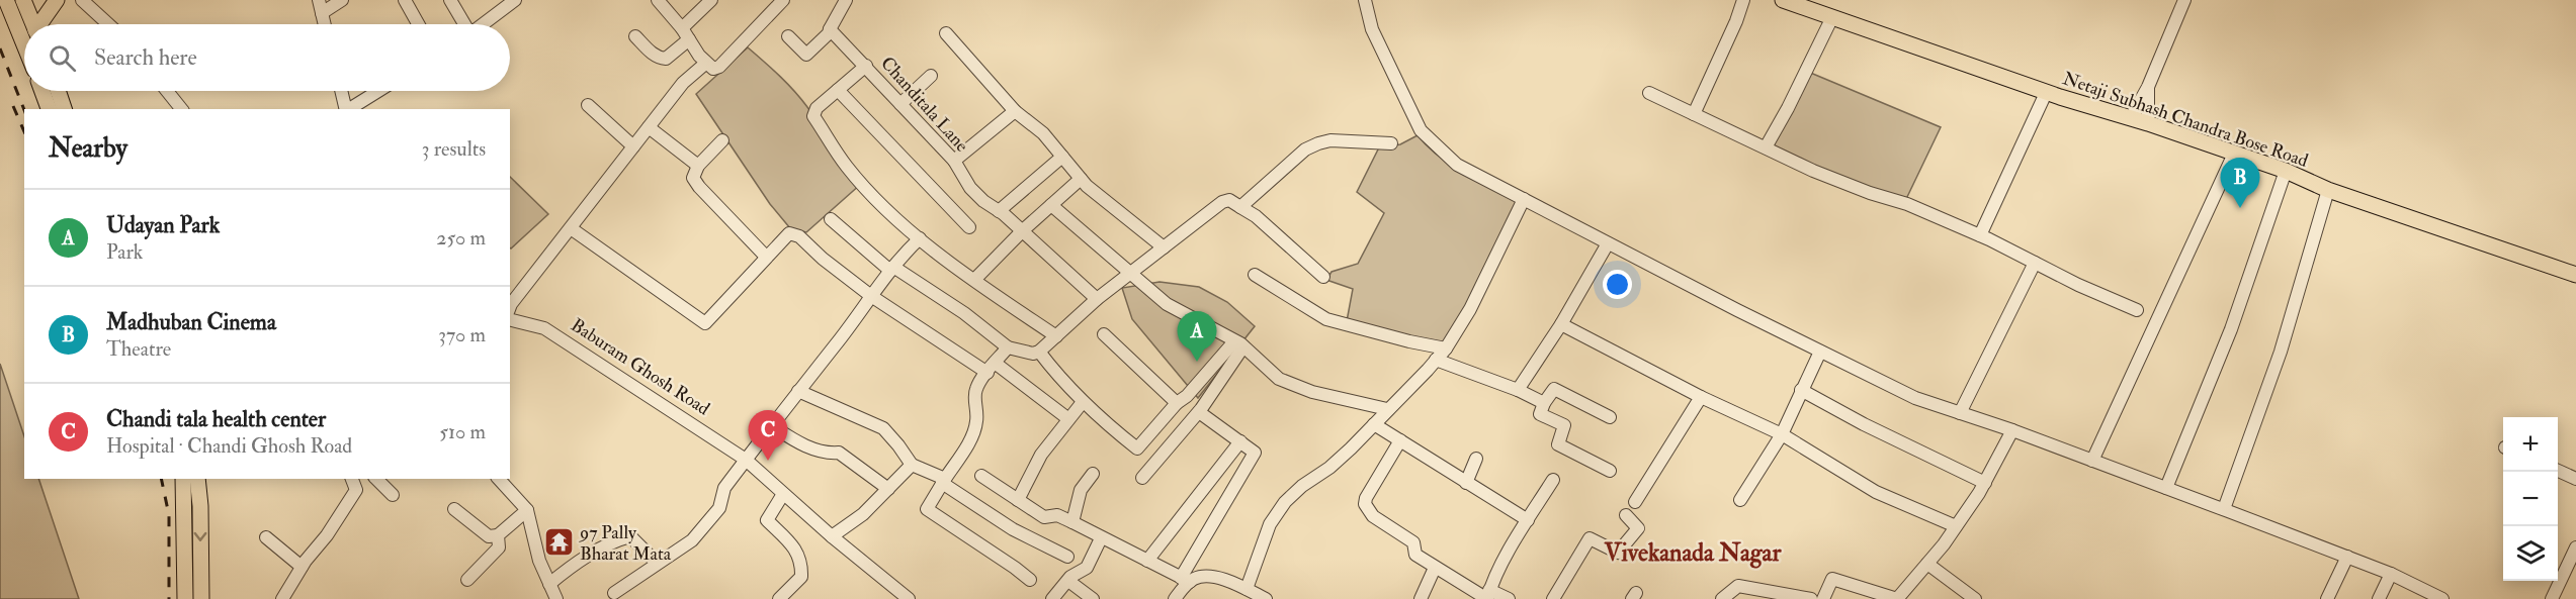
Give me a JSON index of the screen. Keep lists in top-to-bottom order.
{
  "streets": {
    "main road": ["Netaji Subhash Chandra Bose Road"],
    "street": ["Chanditala Lane", "Baburam Ghosh Road"]
  },
  "districts": ["Vivekanada Nagar"],
  "places": {
    "temple": ["97 Pally Bharat Mata"]
  },
  "page": {
    "search": "Search here",
    "heading": ["Nearby", "3 results"],
    "pins": ["B", "A", "C"],
    "list": [
      {
        "mark": "A",
        "name": "Udayan Park",
        "note": "Park",
        "value": "250 m"
      },
      {
        "mark": "B",
        "name": "Madhuban Cinema",
        "note": "Theatre",
        "value": "370 m"
      },
      {
        "mark": "C",
        "name": "Chandi tala health center",
        "note": "Hospital · Chandi Ghosh Road",
        "value": "510 m"
      }
    ],
    "map_buttons": ["+", "−"]
  }
}
